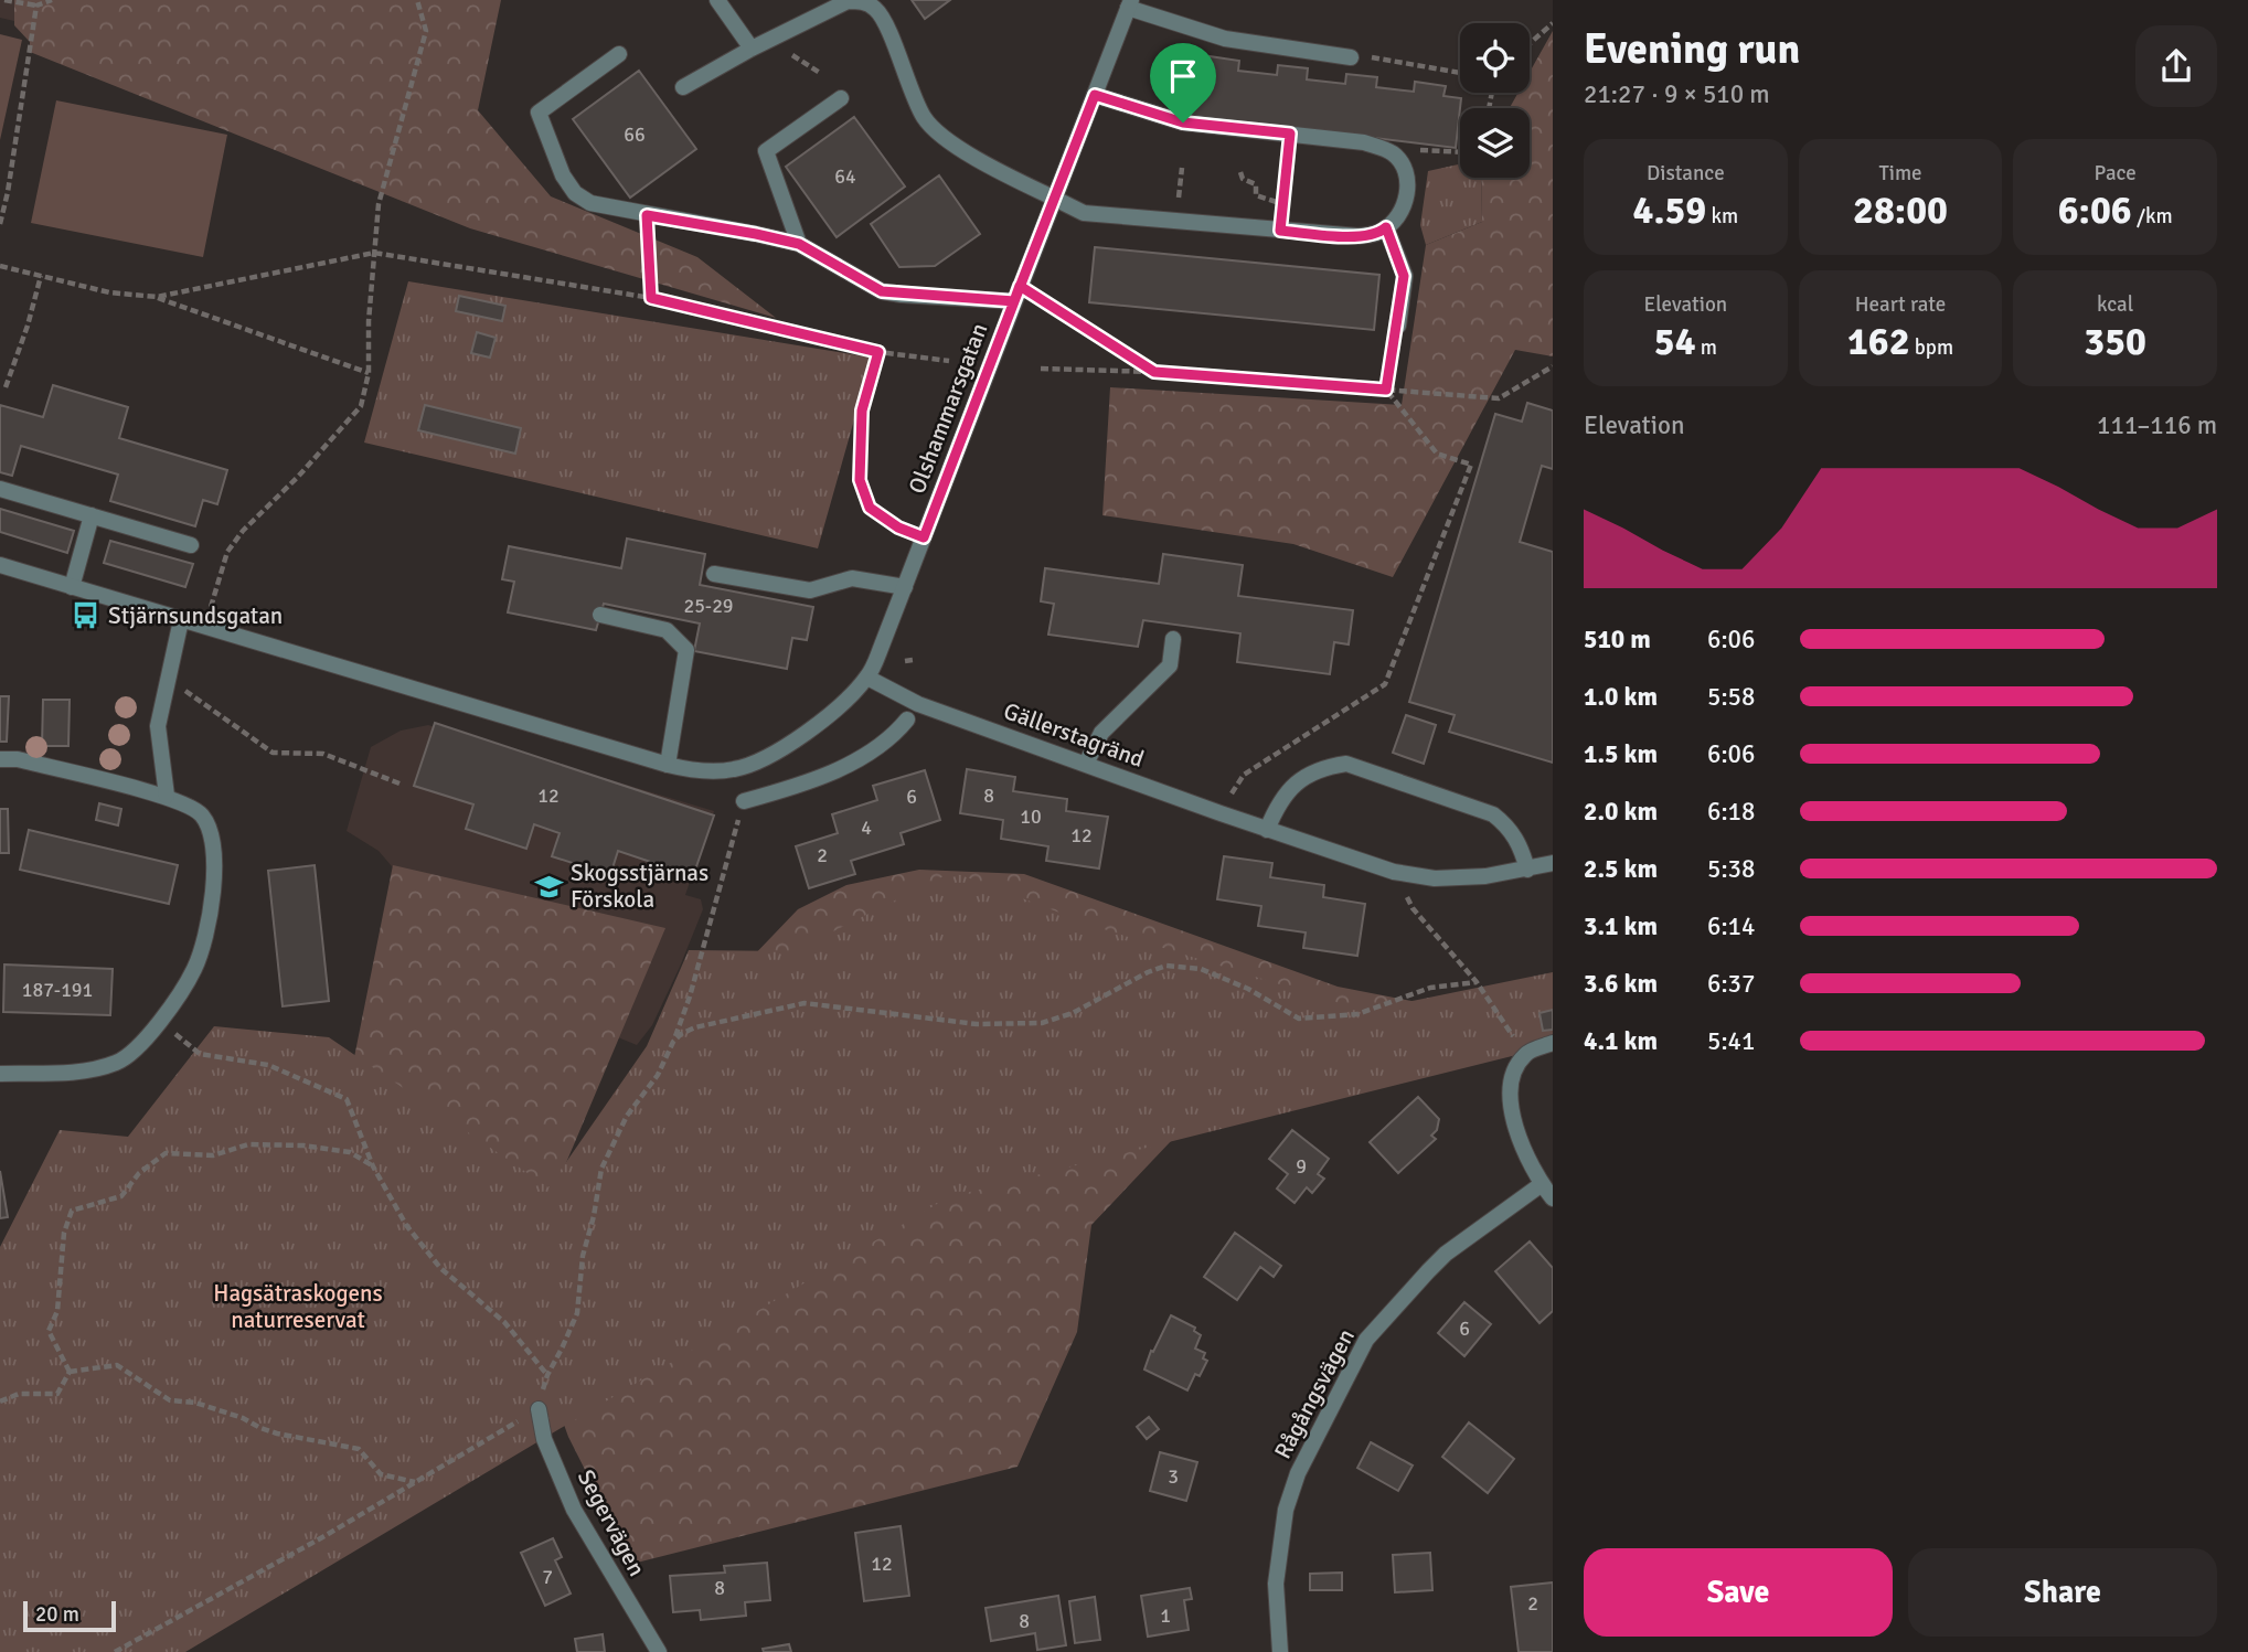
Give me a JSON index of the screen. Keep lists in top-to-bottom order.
{
  "streets": {
    "street": [
      "Olshammarsgatan",
      "Gällerstagränd",
      "Rågångsvägen",
      "Segervägen"
    ]
  },
  "crossings": [
    ["Olshammarsgatan", "Gällerstagränd"]
  ],
  "parks": ["Hagsätraskogens naturreservat"],
  "places": {
    "bus stop": ["Stjärnsundsgatan"],
    "school or university": ["Skogsstjärnas Förskola"]
  },
  "house_numbers": [
    "66",
    "64",
    "25-29",
    "12",
    "8",
    "6",
    "10",
    "4",
    "12",
    "2",
    "187-191",
    "9",
    "6",
    "3",
    "12",
    "7",
    "8",
    "2",
    "1",
    "8"
  ],
  "scale_bar": "20 m",
  "page": {
    "heading": ["Evening run", "21:27 · 9 × 510 m"],
    "stats": [
      ["Distance", "4.59 km"],
      ["Time", "28:00"],
      ["Pace", "6:06 /km"],
      ["Elevation", "54 m"],
      ["Heart rate", "162 bpm"],
      ["kcal", "350"]
    ],
    "chart": ["Elevation", "111–116 m"],
    "list": [
      {
        "name": "510 m",
        "note": "6:06"
      },
      {
        "name": "1.0 km",
        "note": "5:58"
      },
      {
        "name": "1.5 km",
        "note": "6:06"
      },
      {
        "name": "2.0 km",
        "note": "6:18"
      },
      {
        "name": "2.5 km",
        "note": "5:38"
      },
      {
        "name": "3.1 km",
        "note": "6:14"
      },
      {
        "name": "3.6 km",
        "note": "6:37"
      },
      {
        "name": "4.1 km",
        "note": "5:41"
      }
    ],
    "buttons": ["Save", "Share"],
    "scale": "20 m"
  }
}
